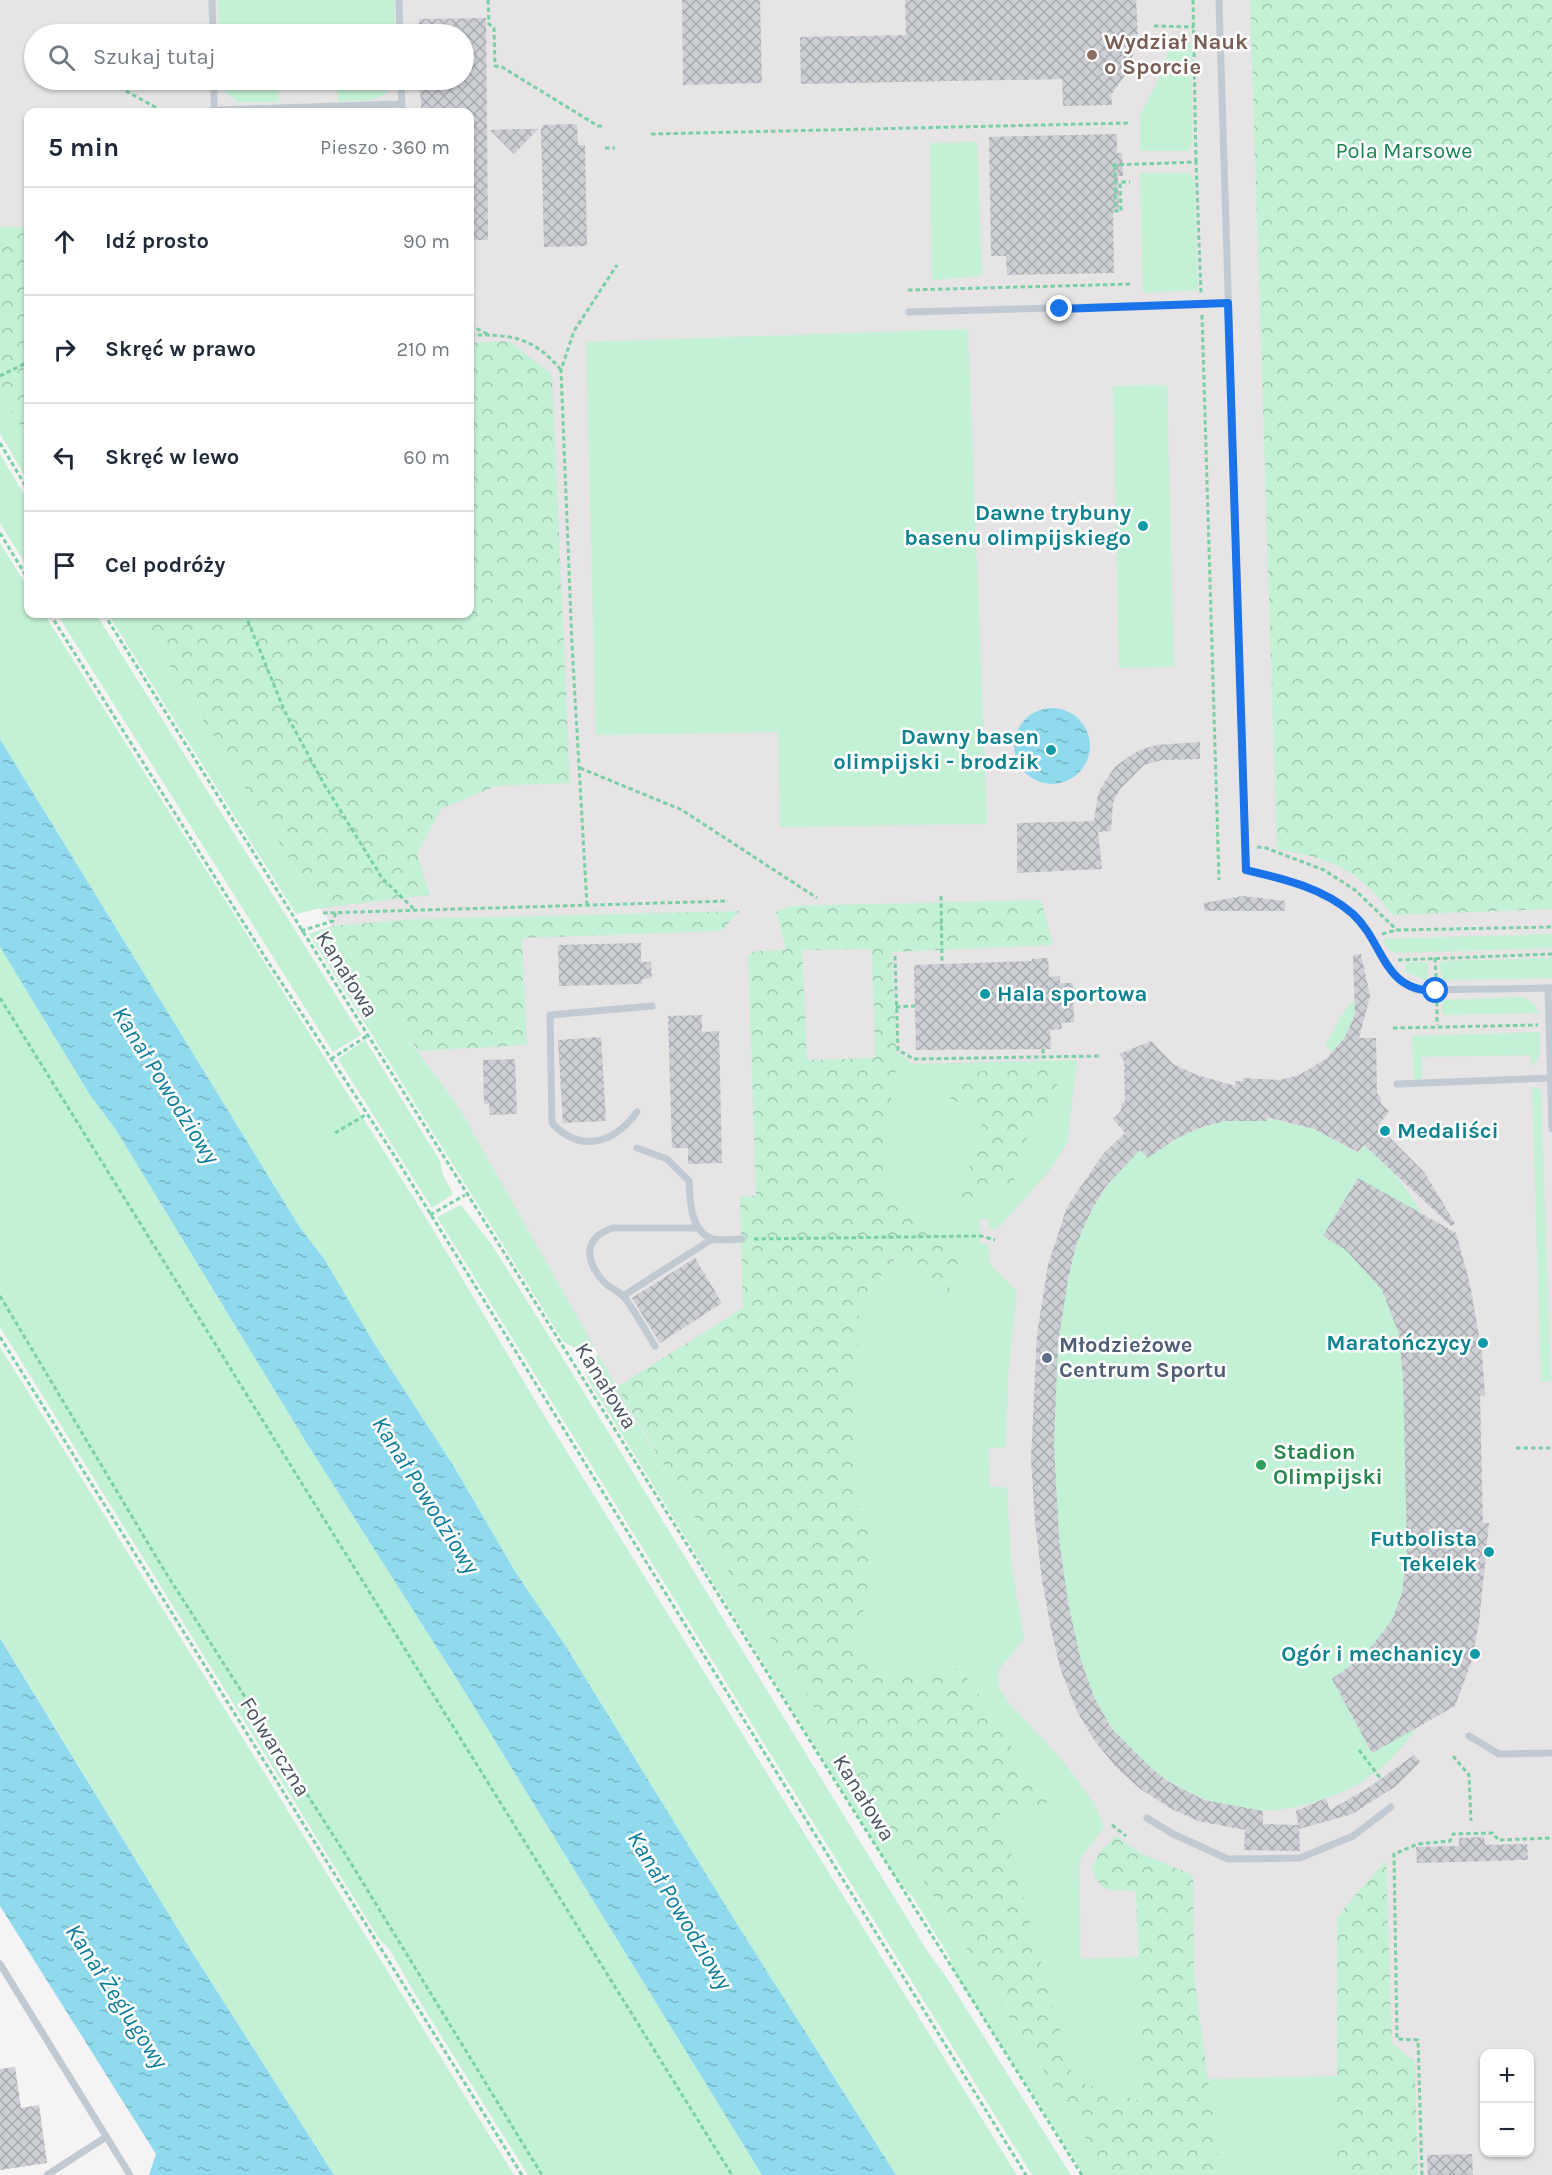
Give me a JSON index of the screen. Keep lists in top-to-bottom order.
{
  "streets": {
    "path": ["Kanałowa", "Folwarczna"]
  },
  "water": ["Kanał Powodziowy", "Kanał Żeglugowy"],
  "parks": ["Pola Marsowe"],
  "places": [
    "Wydział Nauk o Sporcie",
    "Dawne trybuny basenu olimpijskiego",
    "Dawny basen olimpijski - brodzik",
    "Hala sportowa",
    "Medaliści",
    "Maratończycy",
    "Młodzieżowe Centrum Sportu",
    "Stadion Olimpijski",
    "Futbolista Tekelek",
    "Ogór i mechanicy"
  ],
  "page": {
    "search": "Szukaj tutaj",
    "heading": ["5 min", "Pieszo · 360 m"],
    "list": [
      ["Idź prosto", "90 m"],
      ["Skręć w prawo", "210 m"],
      ["Skręć w lewo", "60 m"],
      "Cel podróży"
    ],
    "map_buttons": ["+", "−"]
  }
}
